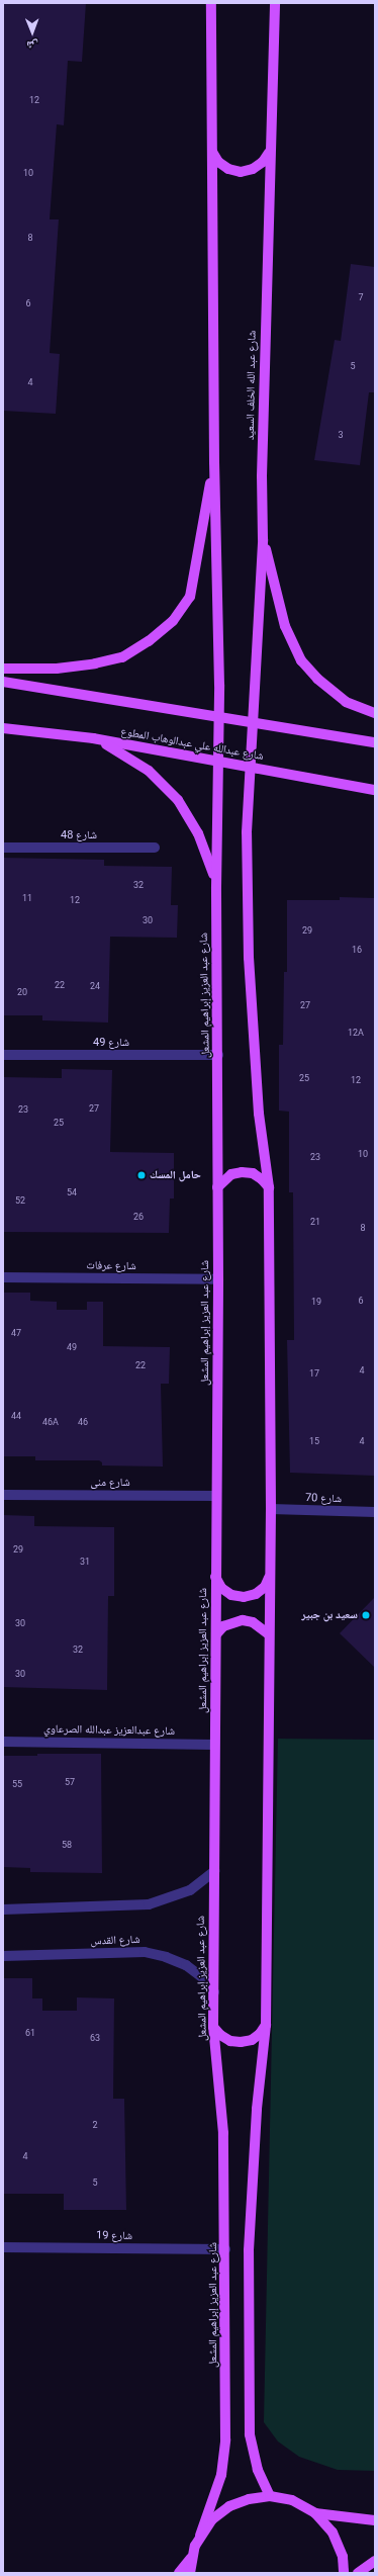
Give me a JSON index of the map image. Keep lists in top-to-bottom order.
{
  "streets": {
    "main road": ["شارع عبد الله الخلف السعيد", "شارع عبدالله علي عبدالوهاب المطوع", "شارع عبد العزيز إبراهيم المشعل"],
    "street": [
      "شارع 48",
      "شارع 49",
      "شارع عرفات",
      "شارع منى",
      "شارع 70",
      "شارع عبدالعزيز عبدالله الصرعاوي",
      "شارع القدس",
      "شارع 19"
    ]
  },
  "crossings": [
    ["شارع عبد الله الخلف السعيد", "شارع عبدالله علي عبدالوهاب المطوع"],
    ["شارع عبدالله علي عبدالوهاب المطوع", "شارع عبد العزيز إبراهيم المشعل"],
    ["شارع عبد العزيز إبراهيم المشعل", "شارع 49"],
    ["شارع عبد العزيز إبراهيم المشعل", "شارع عرفات"],
    ["شارع عبد العزيز إبراهيم المشعل", "شارع منى"],
    ["شارع عبد العزيز إبراهيم المشعل", "شارع عبدالعزيز عبدالله الصرعاوي"],
    ["شارع عبد العزيز إبراهيم المشعل", "شارع القدس"],
    ["شارع عبد العزيز إبراهيم المشعل", "شارع 19"]
  ],
  "places": ["حامل المسك", "سعيد بن جبير"],
  "house_numbers": [
    "12",
    "10",
    "8",
    "7",
    "6",
    "5",
    "4",
    "3",
    "32",
    "11",
    "12",
    "30",
    "29",
    "16",
    "22",
    "24",
    "20",
    "27",
    "12A",
    "25",
    "12",
    "27",
    "23",
    "25",
    "10",
    "23",
    "54",
    "52",
    "26",
    "21",
    "8",
    "6",
    "19",
    "47",
    "49",
    "22",
    "4",
    "17",
    "44",
    "46A",
    "46",
    "15",
    "4",
    "29",
    "31",
    "30",
    "32",
    "30",
    "57",
    "55",
    "58",
    "61",
    "63",
    "2",
    "4",
    "5"
  ],
  "north": "bottom"
}
